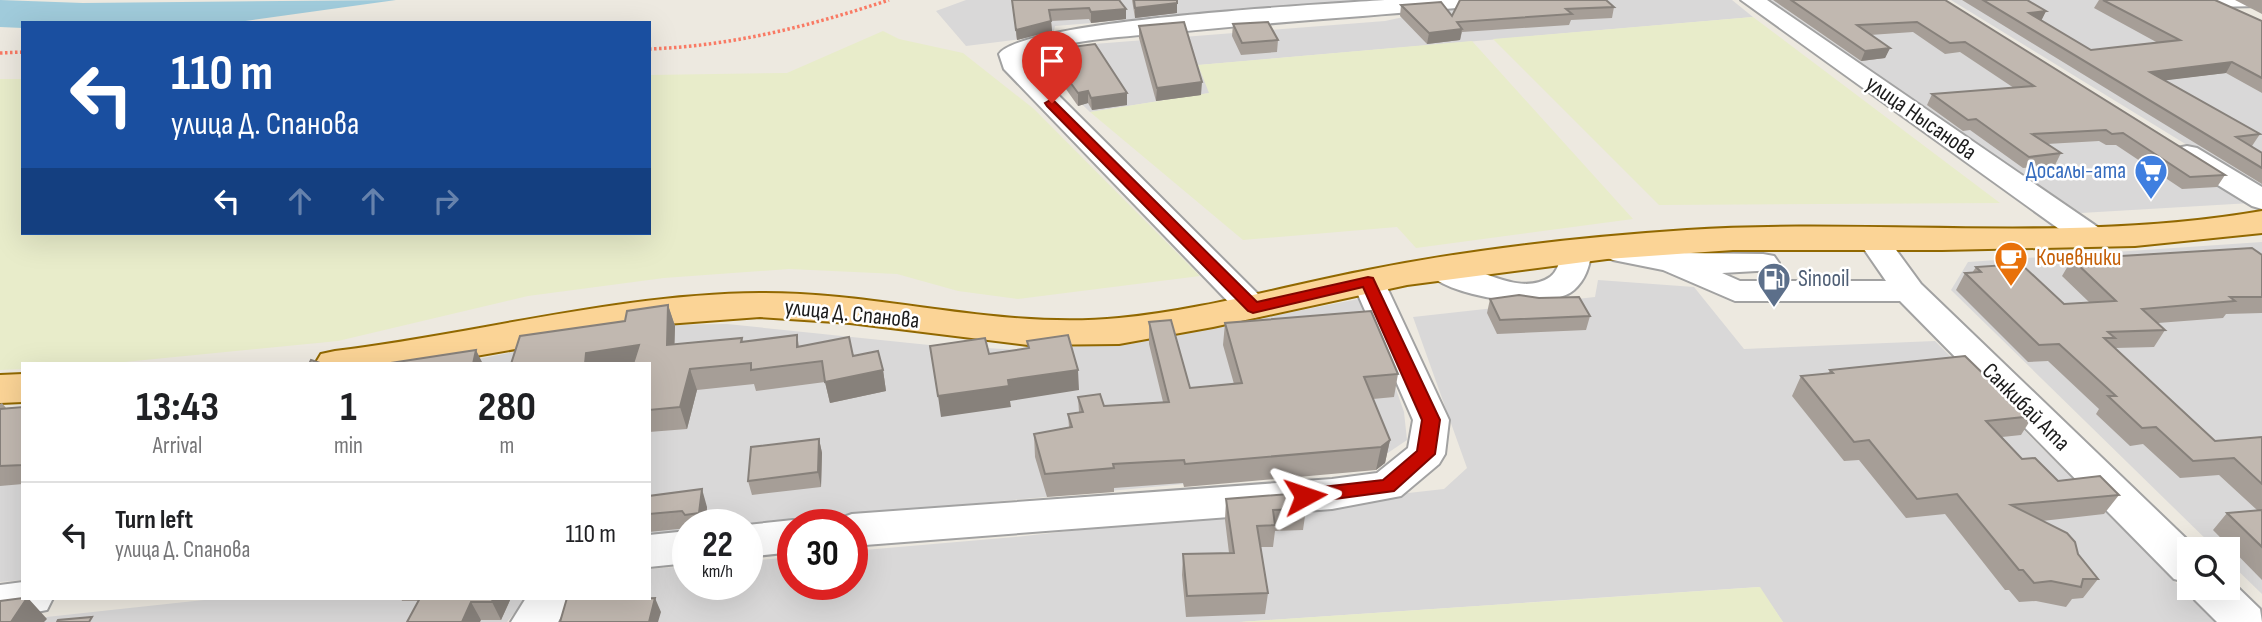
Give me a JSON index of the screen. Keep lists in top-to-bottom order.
{
  "streets": {
    "main road": ["улица Д. Спанова"],
    "street": ["улица Нысанова", "Санкибай Ата"]
  },
  "crossings": [
    ["улица Нысанова", "улица Д. Спанова"],
    ["улица Д. Спанова", "Санкибай Ата"]
  ],
  "places": {
    "supermarket": ["Досалы-ата"],
    "cafe": ["Кочевники"],
    "fuel station": ["Sinooil"]
  },
  "page": {
    "turn": ["110 m", "улица Д. Спанова"],
    "eta": [
      "13:43",
      "Arrival",
      "1",
      "min",
      "280",
      "m"
    ],
    "list": [
      {
        "name": "Turn left",
        "note": "улица Д. Спанова",
        "value": "110 m"
      }
    ],
    "speed": "22 km/h",
    "limit": "30"
  }
}
